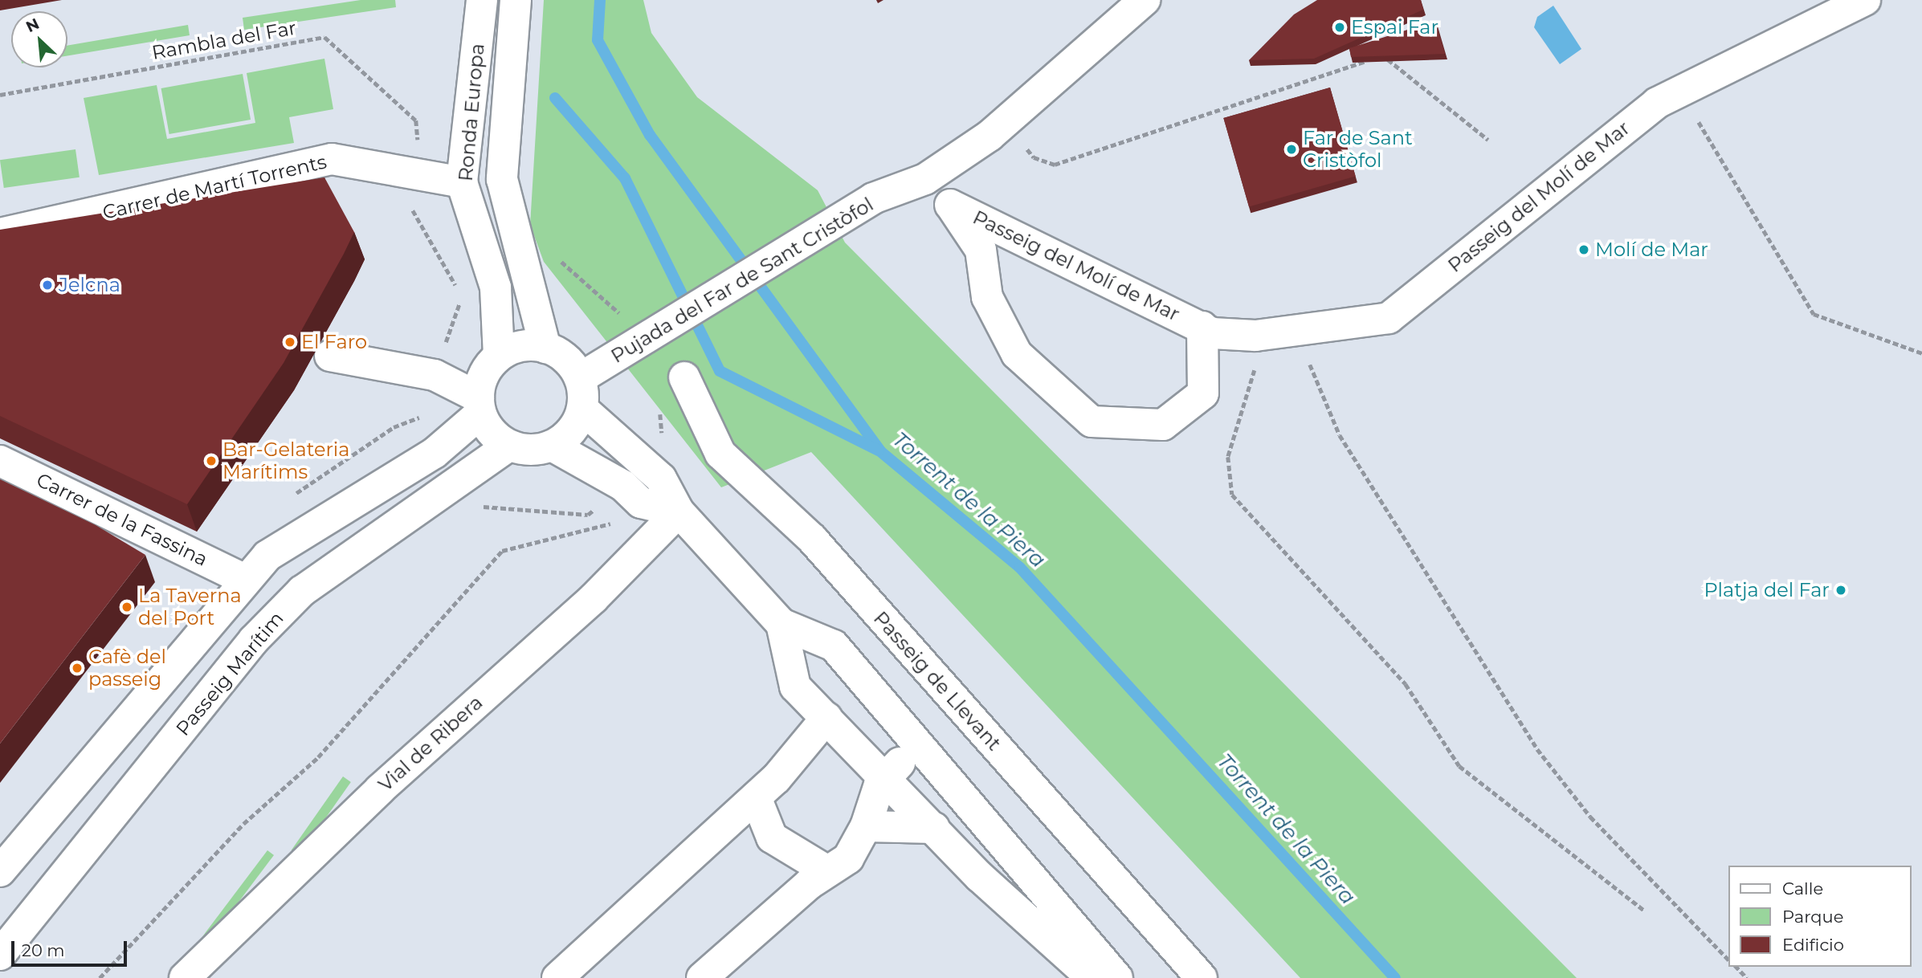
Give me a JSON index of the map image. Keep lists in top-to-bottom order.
{
  "streets": {
    "street": [
      "Ronda Europa",
      "Carrer de Martí Torrents",
      "Passeig del Molí de Mar",
      "Pujada del Far de Sant Cristòfol",
      "Carrer de la Fassina",
      "Passeig Marítim",
      "Passeig de Llevant",
      "Vial de Ribera"
    ],
    "path": ["Rambla del Far"]
  },
  "crossings": [
    ["Ronda Europa", "Carrer de Martí Torrents"],
    ["Ronda Europa", "Pujada del Far de Sant Cristòfol"],
    ["Ronda Europa", "Passeig Marítim"],
    ["Passeig del Molí de Mar", "Pujada del Far de Sant Cristòfol"],
    ["Pujada del Far de Sant Cristòfol", "Passeig Marítim"]
  ],
  "water": ["Torrent de la Piera"],
  "places": [
    "Espai Far",
    "Far de Sant Cristòfol",
    "Molí de Mar",
    "Jelcna",
    "El Faro",
    "Bar-Gelateria Marítims",
    "Platja del Far",
    "La Taverna del Port",
    "Cafè del passeig"
  ],
  "legend": ["Calle", "Parque", "Edificio"],
  "scale_bar": "20 m",
  "north": "top left"
}
